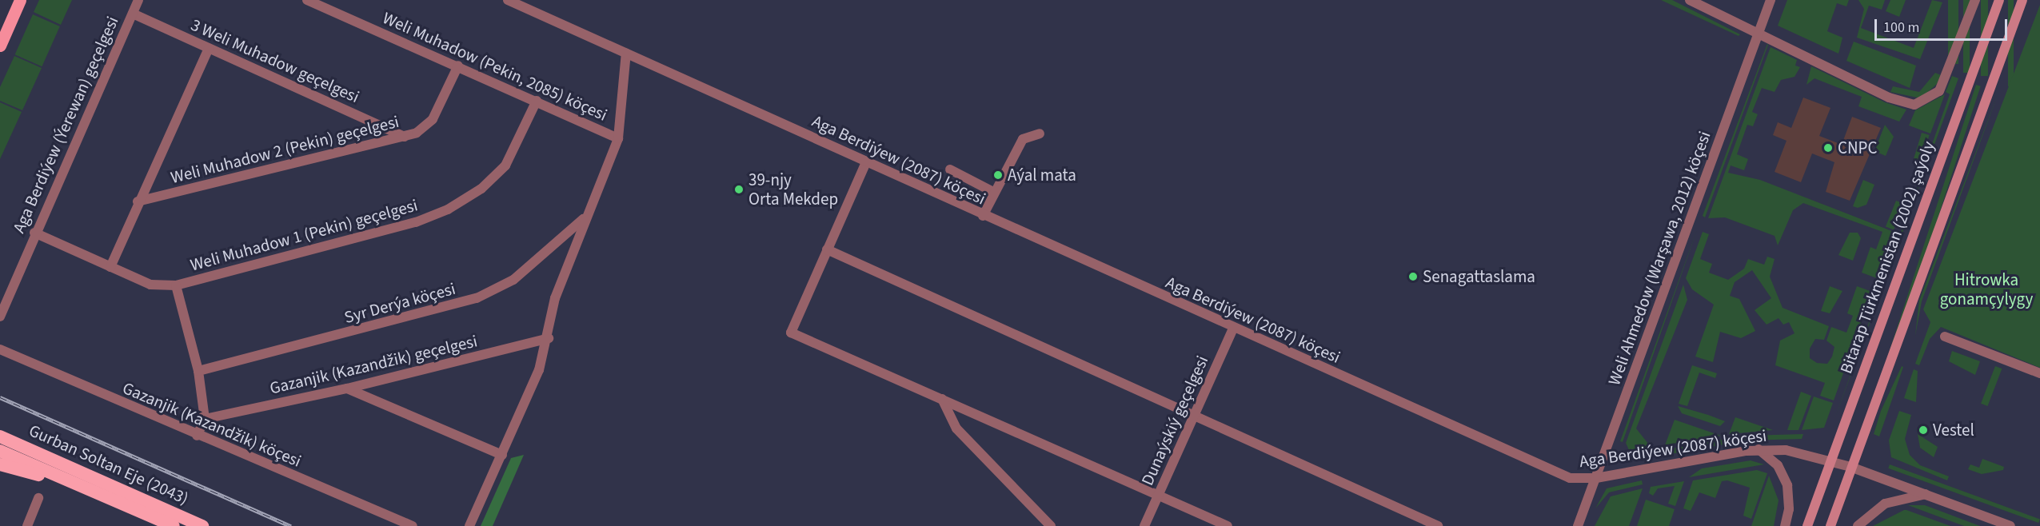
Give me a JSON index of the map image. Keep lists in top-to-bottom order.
{
  "streets": {
    "highway": ["Gurban Soltan Eje (2043)"],
    "main road": ["Bitarap Türkmenistan (2002) şaýoly"],
    "street": [
      "3 Weli Muhadow geçelgesi",
      "Weli Muhadow (Pekin, 2085) köçesi",
      "Aga Berdiýew (Ýerewan) geçelgesi",
      "Weli Muhadow 2 (Pekin) geçelgesi",
      "Aga Berdiýew (2087) köçesi",
      "Weli Muhadow 1 (Pekin) geçelgesi",
      "Weli Ahmedow (Warşawa, 2012) köçesi",
      "Syr Derýa köçesi",
      "Gazanjik (Kazandžik) geçelgesi",
      "Dunaýskiý geçelgesi",
      "Gazanjik (Kazandžik) köçesi"
    ]
  },
  "crossings": [
    ["3 Weli Muhadow geçelgesi", "Aga Berdiýew (Ýerewan) geçelgesi"],
    ["3 Weli Muhadow geçelgesi", "Weli Muhadow 2 (Pekin) geçelgesi"],
    ["Weli Muhadow (Pekin, 2085) köçesi", "Weli Muhadow 2 (Pekin) geçelgesi"],
    ["Weli Muhadow (Pekin, 2085) köçesi", "Weli Muhadow 1 (Pekin) geçelgesi"],
    ["Aga Berdiýew (Ýerewan) geçelgesi", "Weli Muhadow 1 (Pekin) geçelgesi"],
    ["Aga Berdiýew (2087) köçesi", "Bitarap Türkmenistan (2002) şaýoly"],
    ["Aga Berdiýew (2087) köçesi", "Weli Ahmedow (Warşawa, 2012) köçesi"],
    ["Aga Berdiýew (2087) köçesi", "Dunaýskiý geçelgesi"]
  ],
  "parks": ["Hitrowka gonamçylygy"],
  "places": [
    "CNPC",
    "Aýal mata",
    "39-njy Orta Mekdep",
    "Senagattaslama",
    "Vestel"
  ],
  "scale_bar": "100 m"
}
